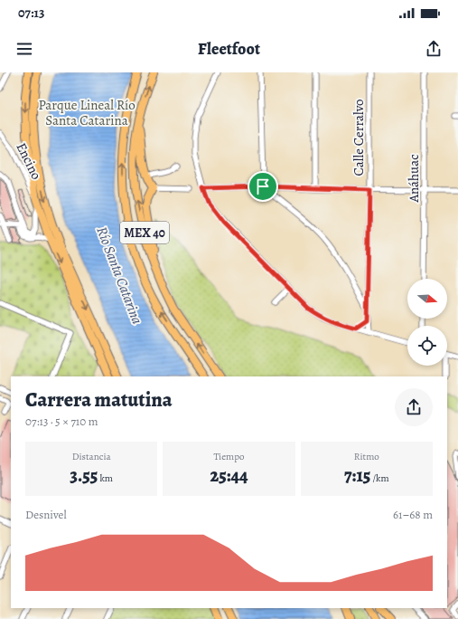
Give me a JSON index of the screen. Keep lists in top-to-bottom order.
{
  "streets": {
    "highway": ["MEX 40"],
    "street": ["Calle Cerralvo", "Encino", "Anáhuac"]
  },
  "water": ["Río Santa Catarina"],
  "parks": ["Parque Lineal Río Santa Catarina"],
  "north": "right",
  "page": {
    "status": "07:13",
    "header": "Fleetfoot",
    "heading": ["Carrera matutina", "07:13 · 5 × 710 m"],
    "stats": [
      ["Distancia", "3.55 km"],
      ["Tiempo", "25:44"],
      ["Ritmo", "7:15 /km"]
    ],
    "chart": ["Desnivel", "61–68 m"]
  }
}
